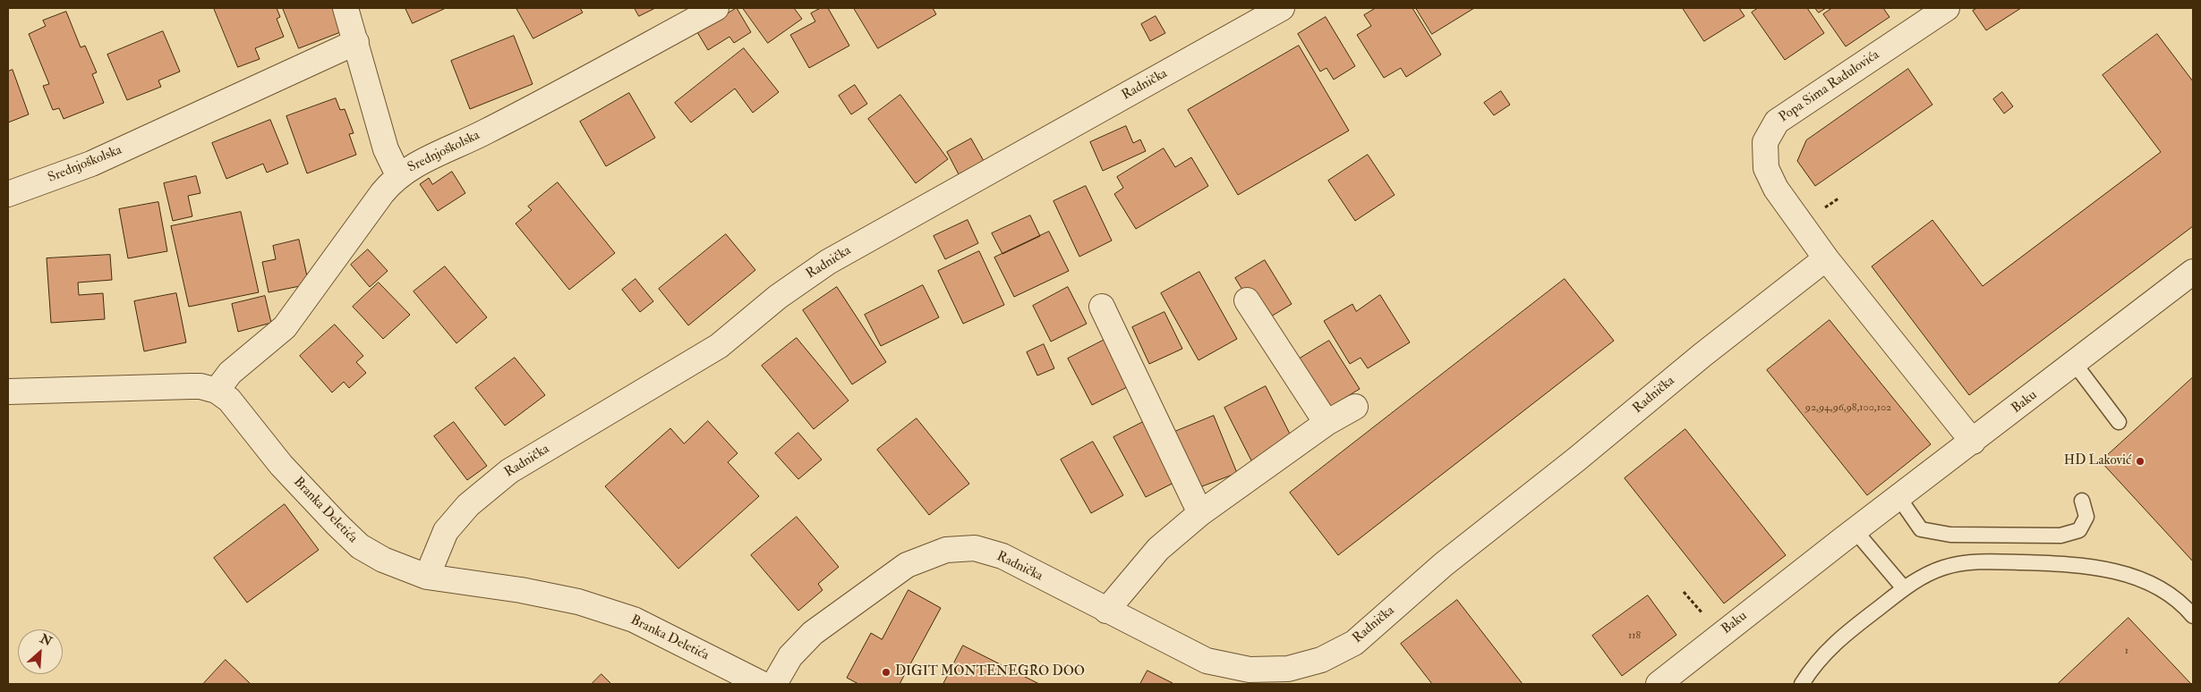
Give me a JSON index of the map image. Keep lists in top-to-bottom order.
{
  "streets": {
    "street": [
      "Radnička",
      "Popa Sima Radulovića",
      "Srednjoškolska",
      "Baku",
      "Branka Deletića"
    ]
  },
  "crossings": [
    ["Radnička", "Popa Sima Radulovića"],
    ["Radnička", "Branka Deletića"],
    ["Popa Sima Radulovića", "Baku"],
    ["Srednjoškolska", "Branka Deletića"]
  ],
  "places": ["HD Laković", "DIGIT MONTENEGRO DOO"],
  "house_numbers": ["92,94,96,98,100,102", "118", "1"],
  "north": "top right"
}
